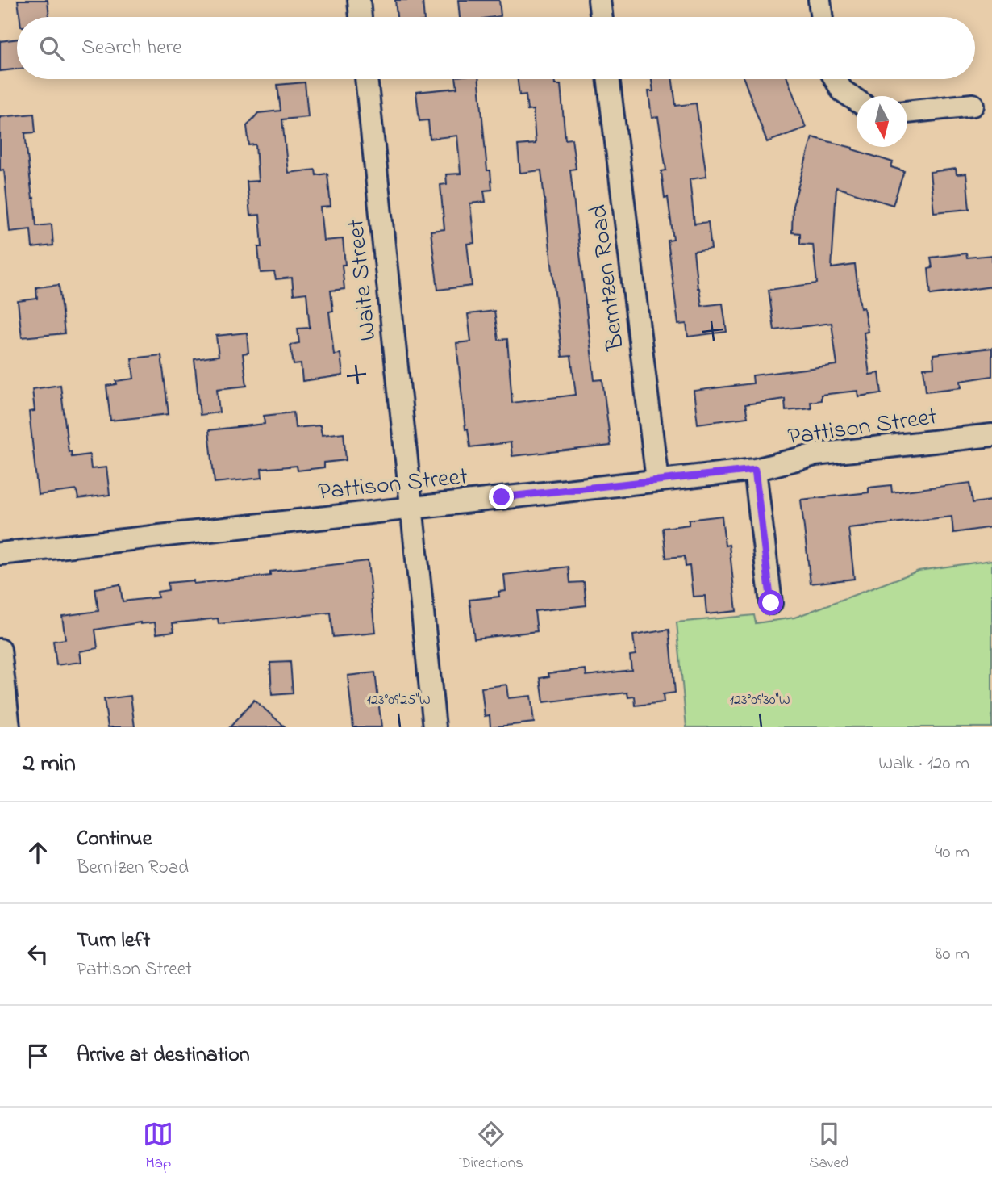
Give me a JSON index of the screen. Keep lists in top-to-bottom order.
{
  "streets": {
    "street": ["Berntzen Road", "Waite Street", "Pattison Street"]
  },
  "crossings": [
    ["Berntzen Road", "Pattison Street"],
    ["Waite Street", "Pattison Street"]
  ],
  "north": "bottom",
  "page": {
    "search": "Search here",
    "heading": ["2 min", "Walk · 120 m"],
    "list": [
      ["Continue", "Berntzen Road", "40 m"],
      ["Turn left", "Pattison Street", "80 m"],
      "Arrive at destination"
    ],
    "nav": ["Map", "Directions", "Saved"]
  },
  "coordinates": ["123°09'25\"W", "123°09'30\"W"]
}
